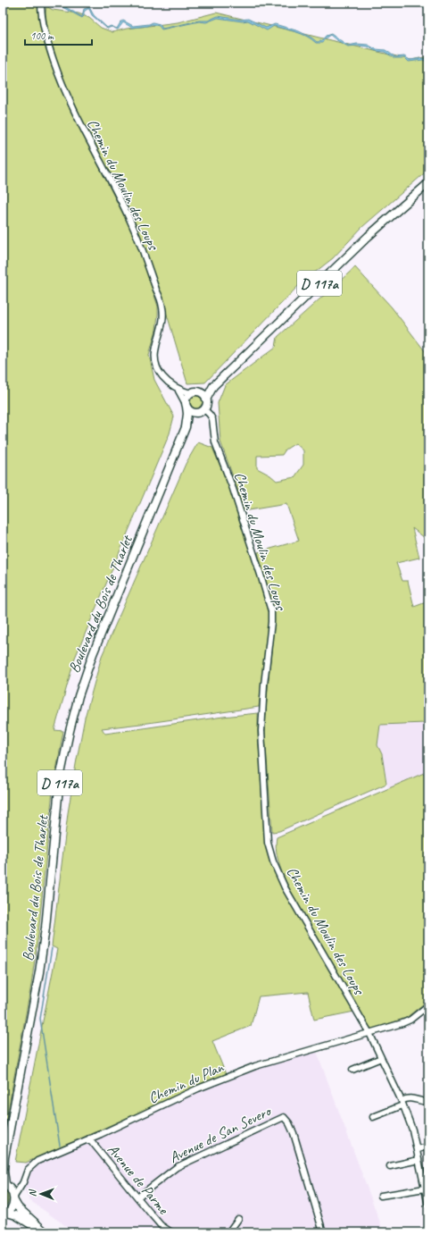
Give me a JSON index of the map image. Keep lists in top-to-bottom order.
{
  "streets": {
    "main road": ["D 117a", "Boulevard du Bois de Tharlet"],
    "street": [
      "Chemin du Moulin des Loups",
      "Chemin du Plan",
      "Avenue de San Severo",
      "Avenue de Parme"
    ]
  },
  "crossings": [
    ["Chemin du Moulin des Loups", "D 117a"],
    ["Chemin du Moulin des Loups", "Boulevard du Bois de Tharlet"],
    ["Chemin du Moulin des Loups", "Chemin du Plan"],
    ["D 117a", "Boulevard du Bois de Tharlet"],
    ["Boulevard du Bois de Tharlet", "Chemin du Plan"],
    ["Chemin du Plan", "Avenue de Parme"],
    ["Avenue de San Severo", "Avenue de Parme"]
  ],
  "scale_bar": "100 m",
  "north": "left"
}
